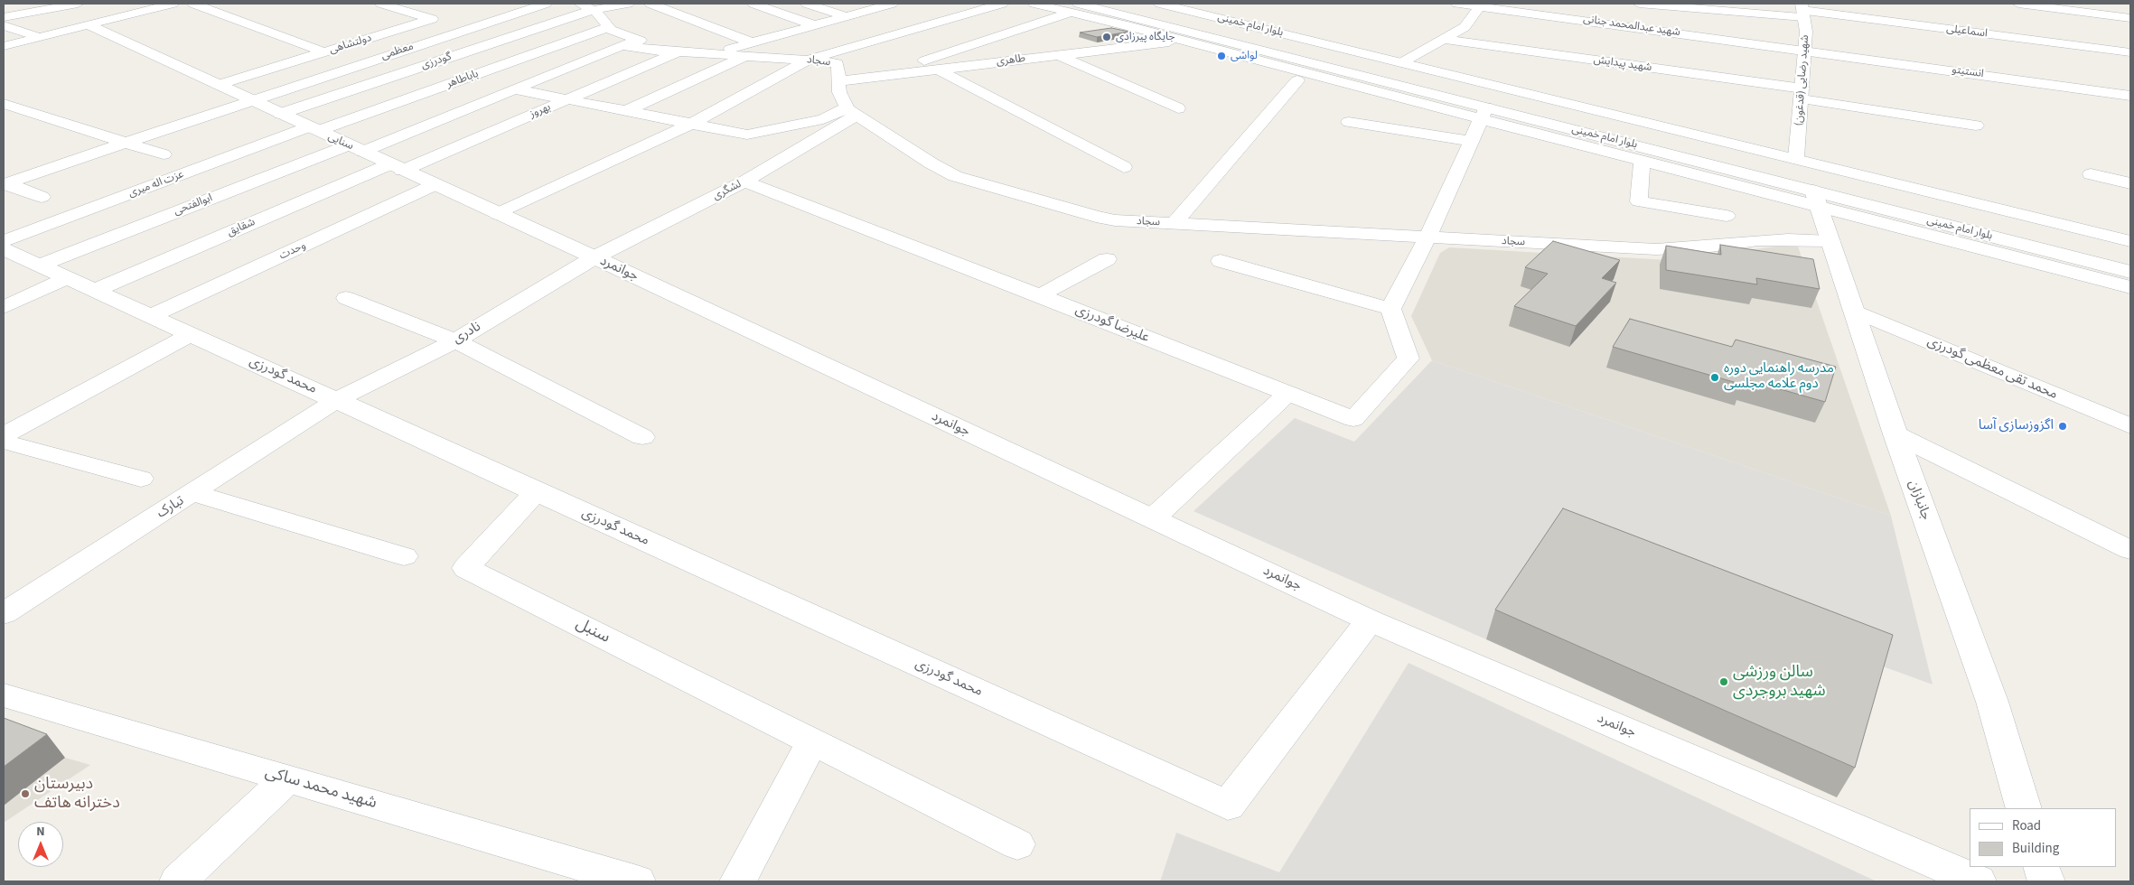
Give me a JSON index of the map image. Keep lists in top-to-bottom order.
{
  "streets": {
    "street": [
      "بلوار امام خمینی",
      "شهید عبدالمحمد جنانی",
      "اسماعیلی",
      "دولتشاهی",
      "معظمی",
      "طاهری",
      "گودرزی",
      "سجاد",
      "شهید پیدایش",
      "انستیتو",
      "باباطاهر",
      "(قدغون) شهید رضایی",
      "بهروز",
      "سنایی",
      "عزت اله میری",
      "لشگری",
      "ابوالفتحی",
      "شقایق",
      "وحدت",
      "جوانمرد",
      "علیرضا گودرزی",
      "نادری",
      "محمد تقی معظمی گودرزی",
      "محمد گودرزی",
      "جانبازان",
      "تبارک",
      "سنبل",
      "شهید محمد ساکی"
    ]
  },
  "crossings": [
    ["بلوار امام خمینی", "(قدغون) شهید رضایی"],
    ["بلوار امام خمینی", "جانبازان"],
    ["شهید عبدالمحمد جنانی", "انستیتو"],
    ["شهید عبدالمحمد جنانی", "(قدغون) شهید رضایی"],
    ["اسماعیلی", "(قدغون) شهید رضایی"],
    ["دولتشاهی", "سنایی"],
    ["معظمی", "سنایی"],
    ["طاهری", "سجاد"],
    ["گودرزی", "سنایی"],
    ["سجاد", "بهروز"],
    ["سجاد", "لشگری"],
    ["سجاد", "جانبازان"],
    ["شهید پیدایش", "(قدغون) شهید رضایی"],
    ["انستیتو", "(قدغون) شهید رضایی"],
    ["باباطاهر", "سنایی"],
    ["باباطاهر", "عزت اله میری"],
    ["بهروز", "سنایی"],
    ["بهروز", "شقایق"],
    ["سنایی", "عزت اله میری"],
    ["سنایی", "لشگری"],
    ["سنایی", "ابوالفتحی"],
    ["سنایی", "شقایق"],
    ["سنایی", "وحدت"],
    ["سنایی", "جوانمرد"],
    ["سنایی", "نادری"],
    ["لشگری", "جوانمرد"],
    ["لشگری", "علیرضا گودرزی"],
    ["لشگری", "نادری"],
    ["ابوالفتحی", "محمد گودرزی"],
    ["شقایق", "محمد گودرزی"],
    ["وحدت", "محمد گودرزی"],
    ["جوانمرد", "نادری"],
    ["جوانمرد", "محمد گودرزی"],
    ["نادری", "محمد گودرزی"],
    ["نادری", "تبارک"],
    ["محمد تقی معظمی گودرزی", "جانبازان"],
    ["محمد گودرزی", "تبارک"],
    ["محمد گودرزی", "سنبل"]
  ],
  "places": [
    "جایگاه پیرزادی",
    "لواشی",
    "مدرسه راهنمایی دوره دوم علامه مجلسی",
    "اگزوزسازی آسا",
    "سالن ورزشی شهید بروجردی",
    "دبیرستان دخترانه هاتف"
  ],
  "legend": ["Road", "Building"],
  "north": "top"
}
